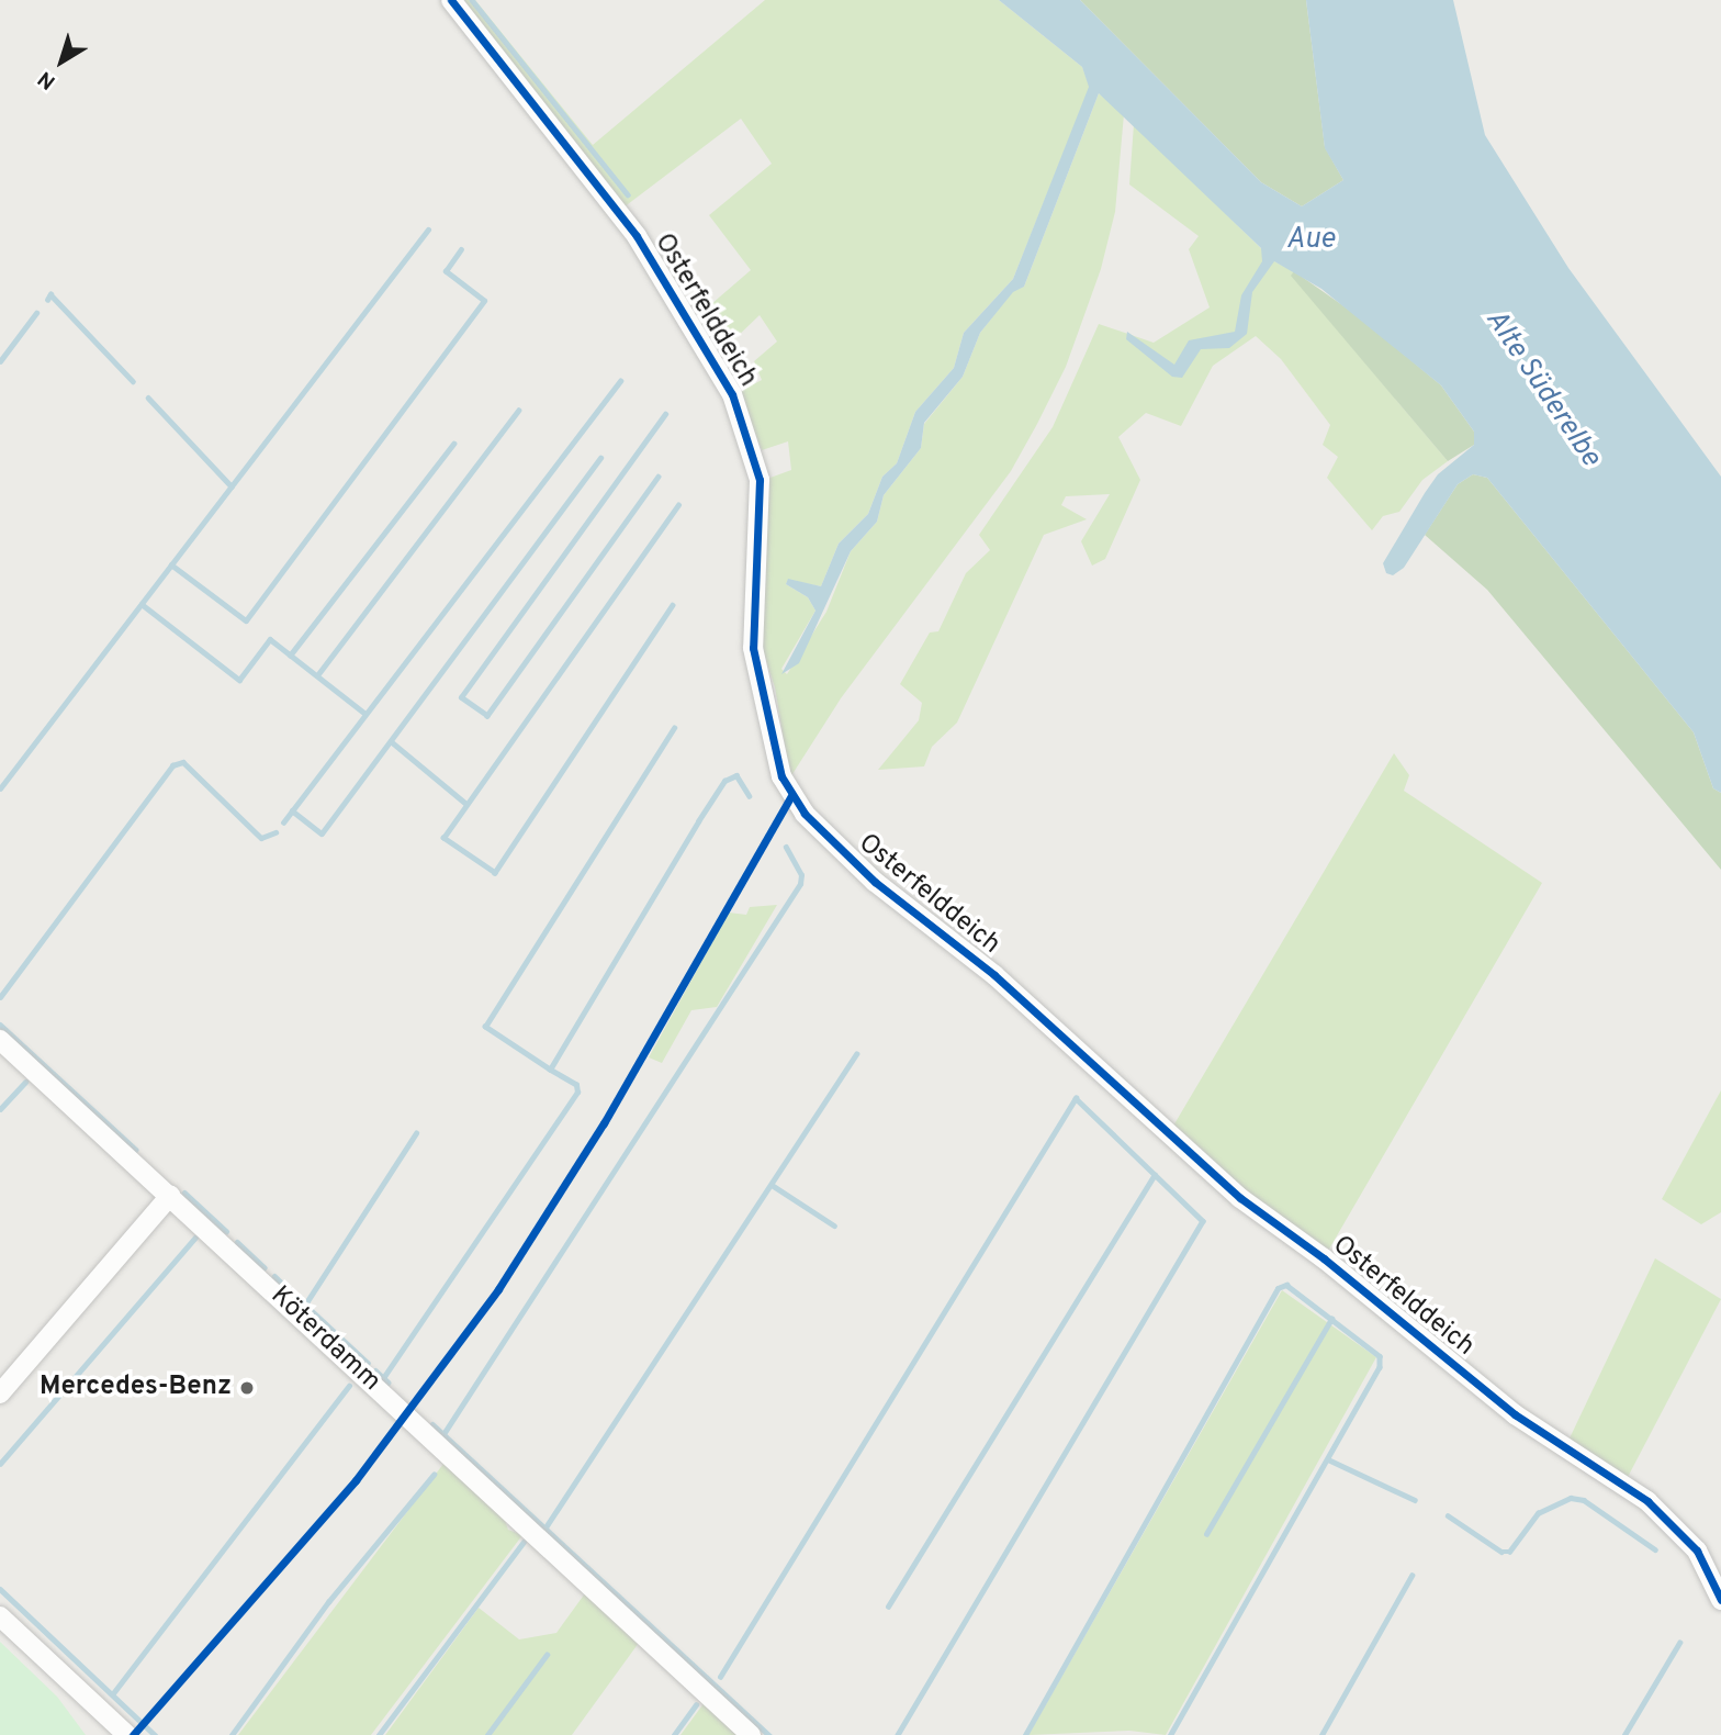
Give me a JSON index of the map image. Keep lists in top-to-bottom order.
{
  "streets": {
    "street": ["Osterfelddeich", "Köterdamm"]
  },
  "water": ["Aue", "Alte Süderelbe"],
  "places": ["Mercedes-Benz"],
  "north": "bottom left"
}
